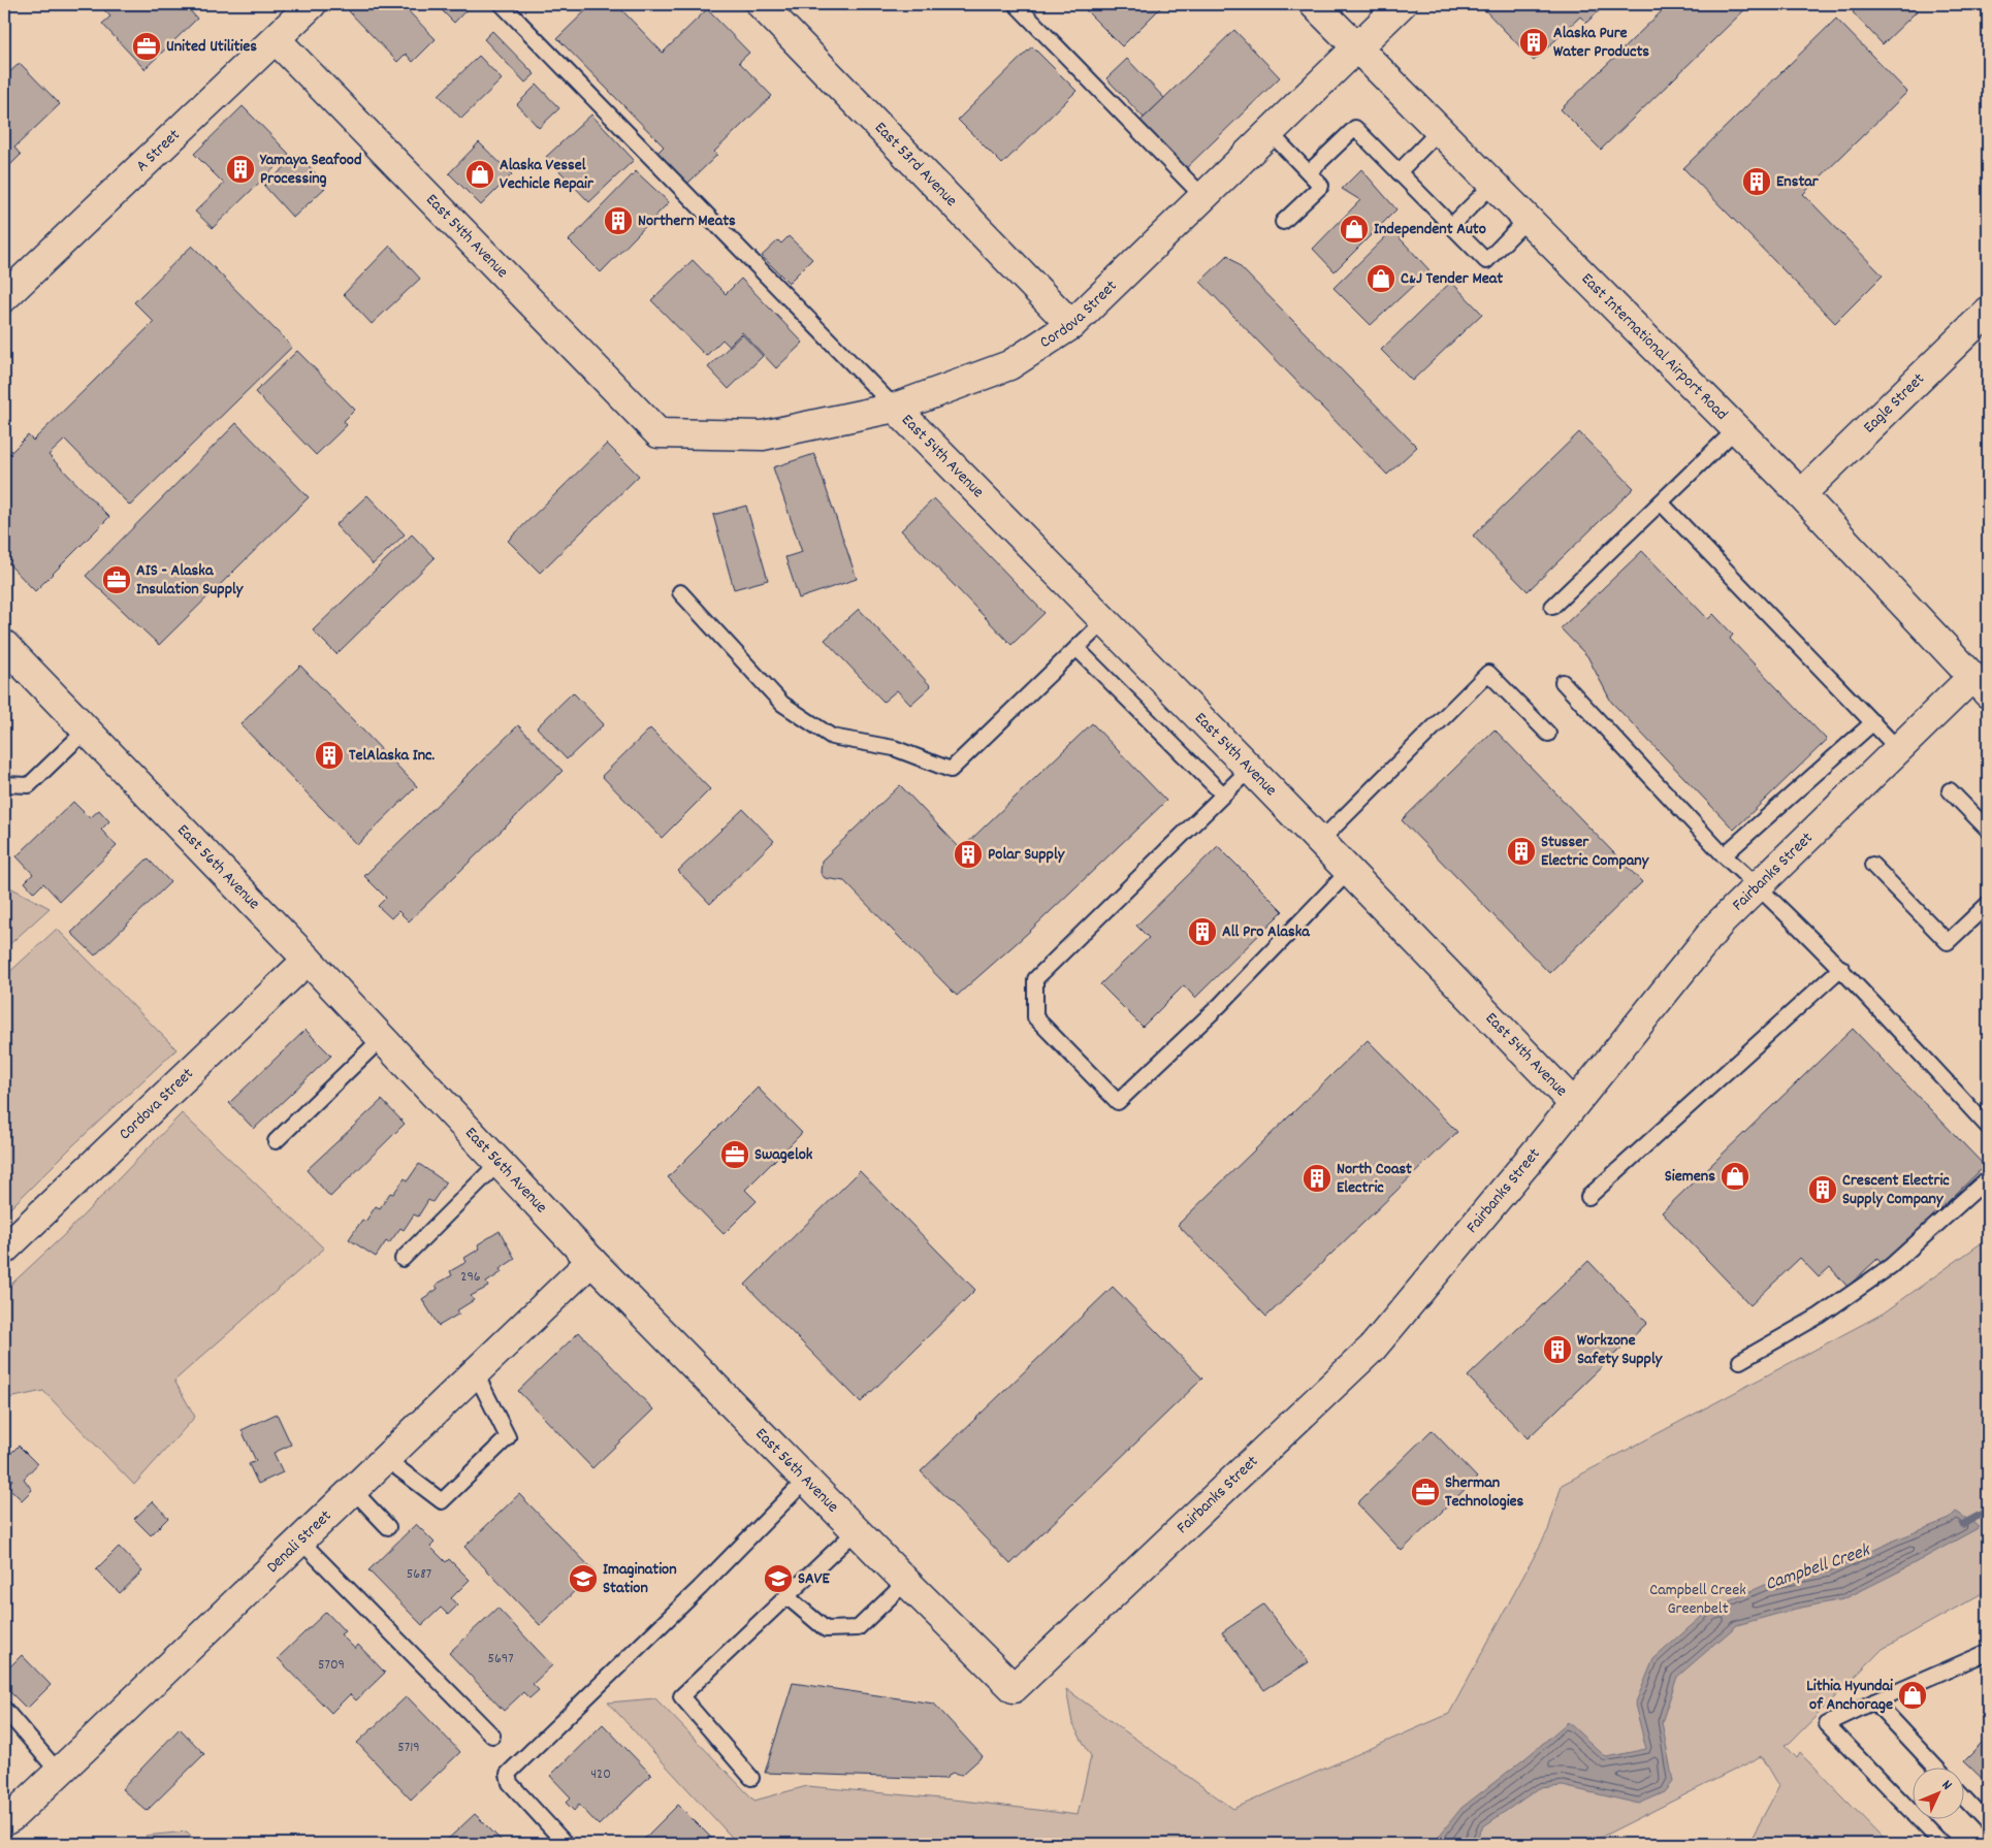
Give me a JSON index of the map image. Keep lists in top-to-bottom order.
{
  "streets": {
    "street": [
      "A Street",
      "East 53rd Avenue",
      "East 54th Avenue",
      "Cordova Street",
      "East International Airport Road",
      "Eagle Street",
      "East 56th Avenue",
      "Fairbanks Street",
      "Denali Street"
    ]
  },
  "crossings": [
    ["A Street", "East 54th Avenue"],
    ["East 53rd Avenue", "Cordova Street"],
    ["East 54th Avenue", "Cordova Street"],
    ["East 54th Avenue", "Fairbanks Street"],
    ["Cordova Street", "East International Airport Road"],
    ["Cordova Street", "East 56th Avenue"],
    ["East International Airport Road", "Eagle Street"],
    ["East International Airport Road", "Fairbanks Street"],
    ["East 56th Avenue", "Fairbanks Street"],
    ["East 56th Avenue", "Denali Street"]
  ],
  "water": ["Campbell Creek"],
  "parks": ["Campbell Creek Greenbelt"],
  "places": {
    "building": [
      "Alaska Pure Water Products",
      "Yamaya Seafood Processing",
      "Enstar",
      "Northern Meats",
      "TelAlaska Inc.",
      "Stusser Electric Company",
      "Polar Supply",
      "All Pro Alaska",
      "North Coast Electric",
      "Crescent Electric Supply Company",
      "Workzone Safety Supply"
    ],
    "office": [
      "United Utilities",
      "AIS - Alaska Insulation Supply",
      "Swagelok",
      "Sherman Technologies"
    ],
    "shop": [
      "Alaska Vessel Vechicle Repair",
      "Independent Auto",
      "C&J Tender Meat",
      "Siemens",
      "Lithia Hyundai of Anchorage"
    ],
    "school or university": ["Imagination Station", "SAVE"]
  },
  "house_numbers": [
    "296",
    "5687",
    "5697",
    "5709",
    "5719",
    "420"
  ],
  "north": "top right"
}
